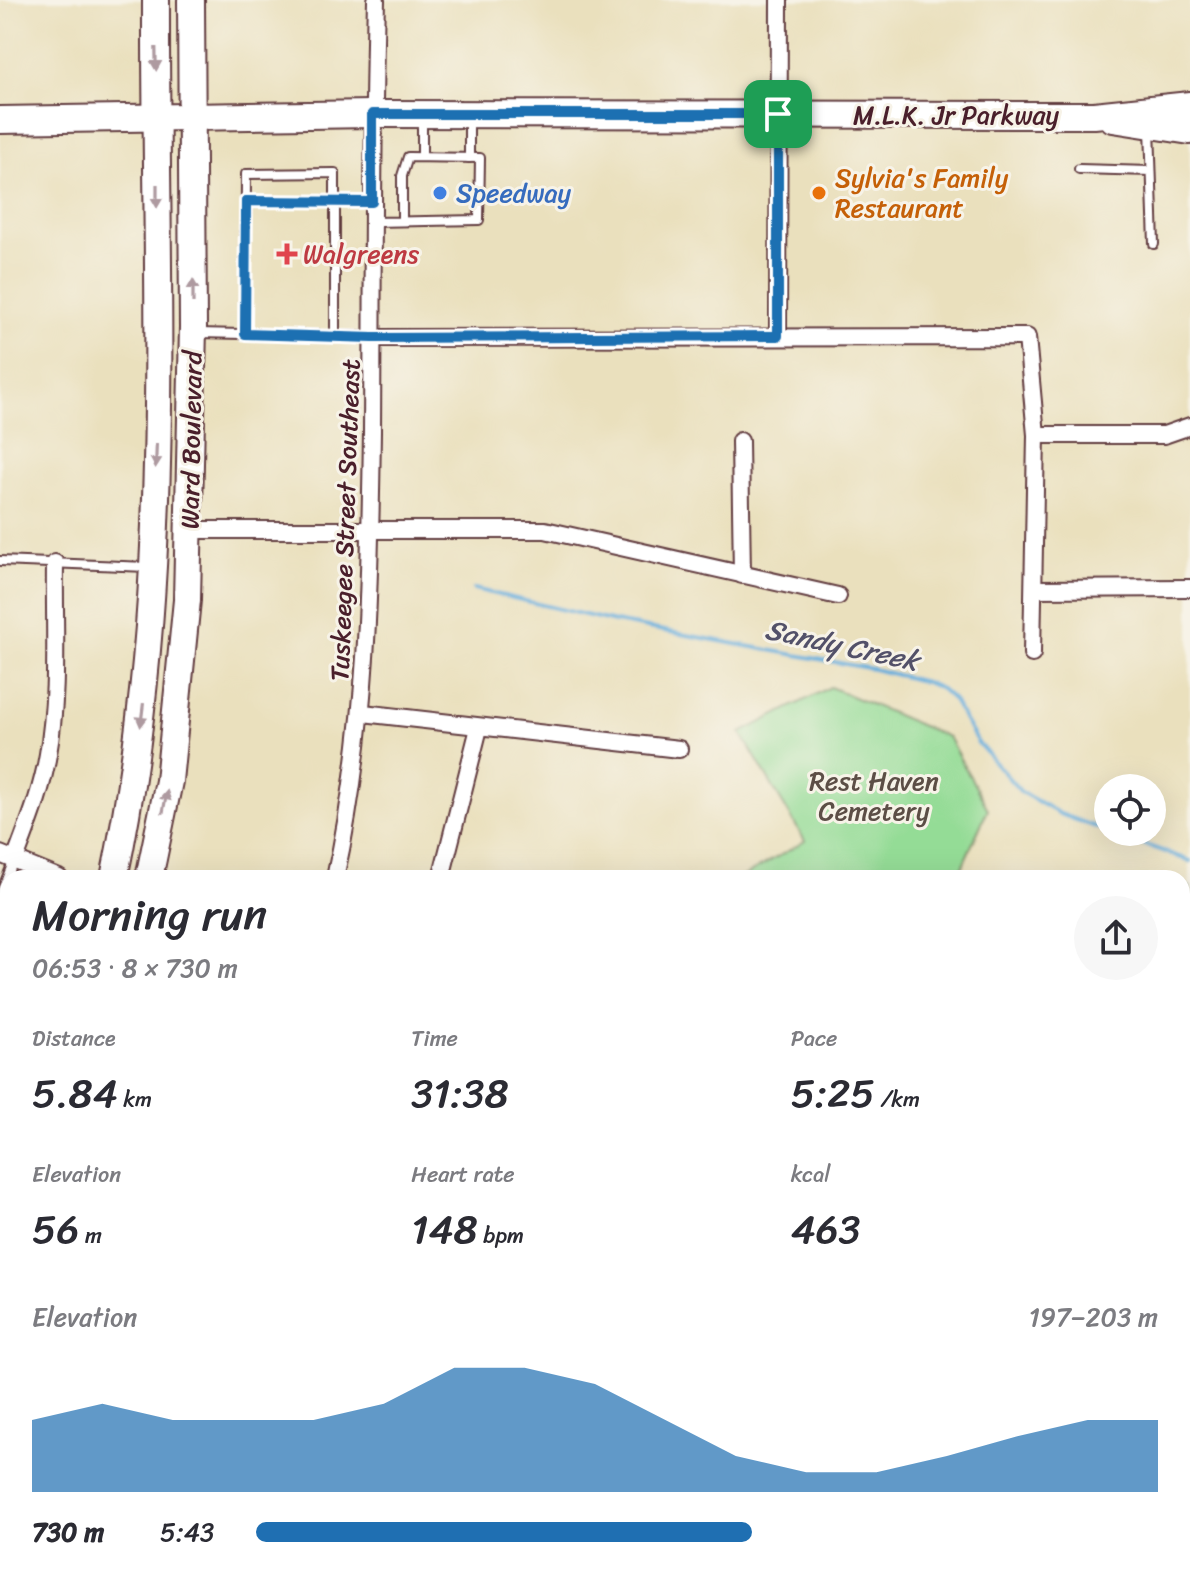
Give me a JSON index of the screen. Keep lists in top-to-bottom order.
{
  "streets": {
    "main road": ["M.L.K. Jr Parkway", "Ward Boulevard"],
    "street": ["Tuskeegee Street Southeast"]
  },
  "crossings": [
    ["M.L.K. Jr Parkway", "Ward Boulevard"],
    ["M.L.K. Jr Parkway", "Tuskeegee Street Southeast"]
  ],
  "water": ["Sandy Creek"],
  "parks": ["Rest Haven Cemetery"],
  "places": {
    "other": ["Speedway", "Sylvia's Family Restaurant"],
    "health": ["Walgreens"]
  },
  "page": {
    "heading": ["Morning run", "06:53 · 8 × 730 m"],
    "stats": [
      ["Distance", "5.84 km"],
      ["Time", "31:38"],
      ["Pace", "5:25 /km"],
      ["Elevation", "56 m"],
      ["Heart rate", "148 bpm"],
      ["kcal", "463"]
    ],
    "chart": ["Elevation", "197–203 m"],
    "list": [
      {
        "name": "730 m",
        "note": "5:43"
      }
    ]
  }
}
